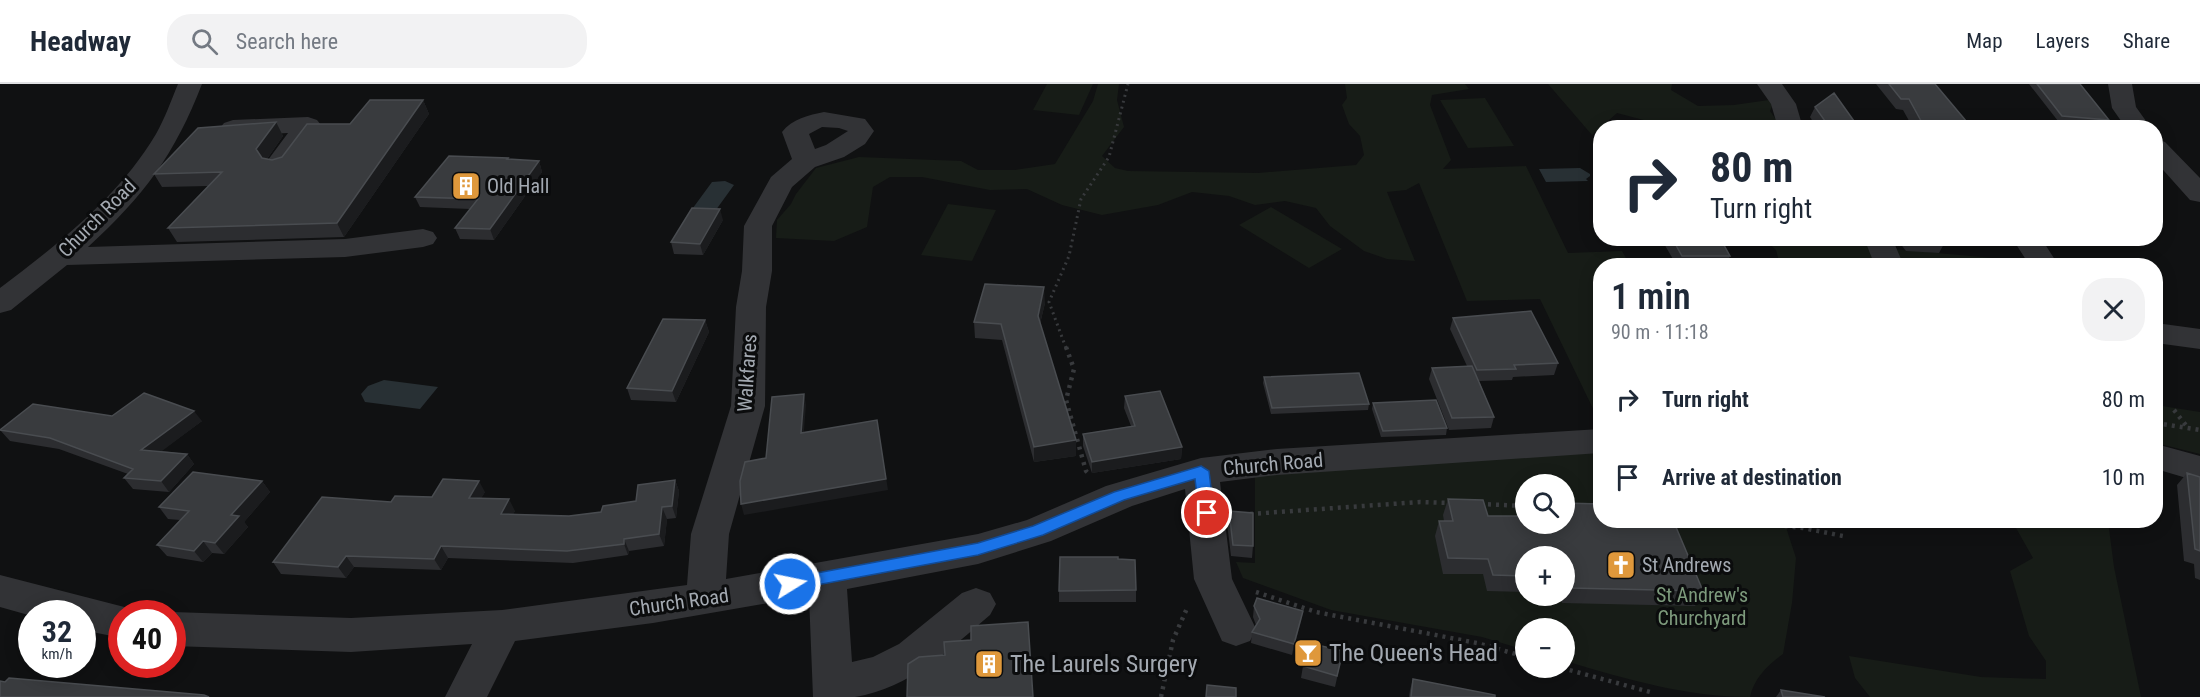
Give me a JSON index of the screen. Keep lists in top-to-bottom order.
{
  "streets": {
    "street": ["Church Road", "Walkfares"]
  },
  "crossings": [
    ["Church Road", "Walkfares"]
  ],
  "parks": ["St Andrew's Churchyard"],
  "places": {
    "building": ["Old Hall", "The Laurels Surgery"],
    "church": ["St Andrews"],
    "bar": ["The Queen's Head"]
  },
  "page": {
    "header": "Headway",
    "search": "Search here",
    "nav": ["Map", "Layers", "Share"],
    "turn": ["80 m", "Turn right"],
    "heading": ["1 min", "90 m · 11:18"],
    "list": [
      {
        "name": "Turn right",
        "value": "80 m"
      },
      {
        "name": "Arrive at destination",
        "value": "10 m"
      }
    ],
    "map_buttons": ["+", "−"],
    "speed": "32 km/h",
    "limit": "40"
  }
}
